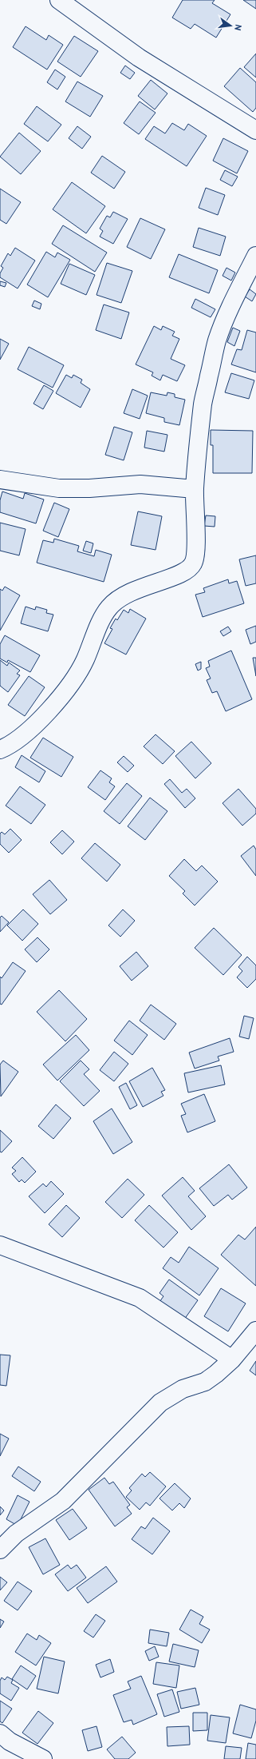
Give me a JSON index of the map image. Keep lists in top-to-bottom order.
{
  "north": "right"
}
